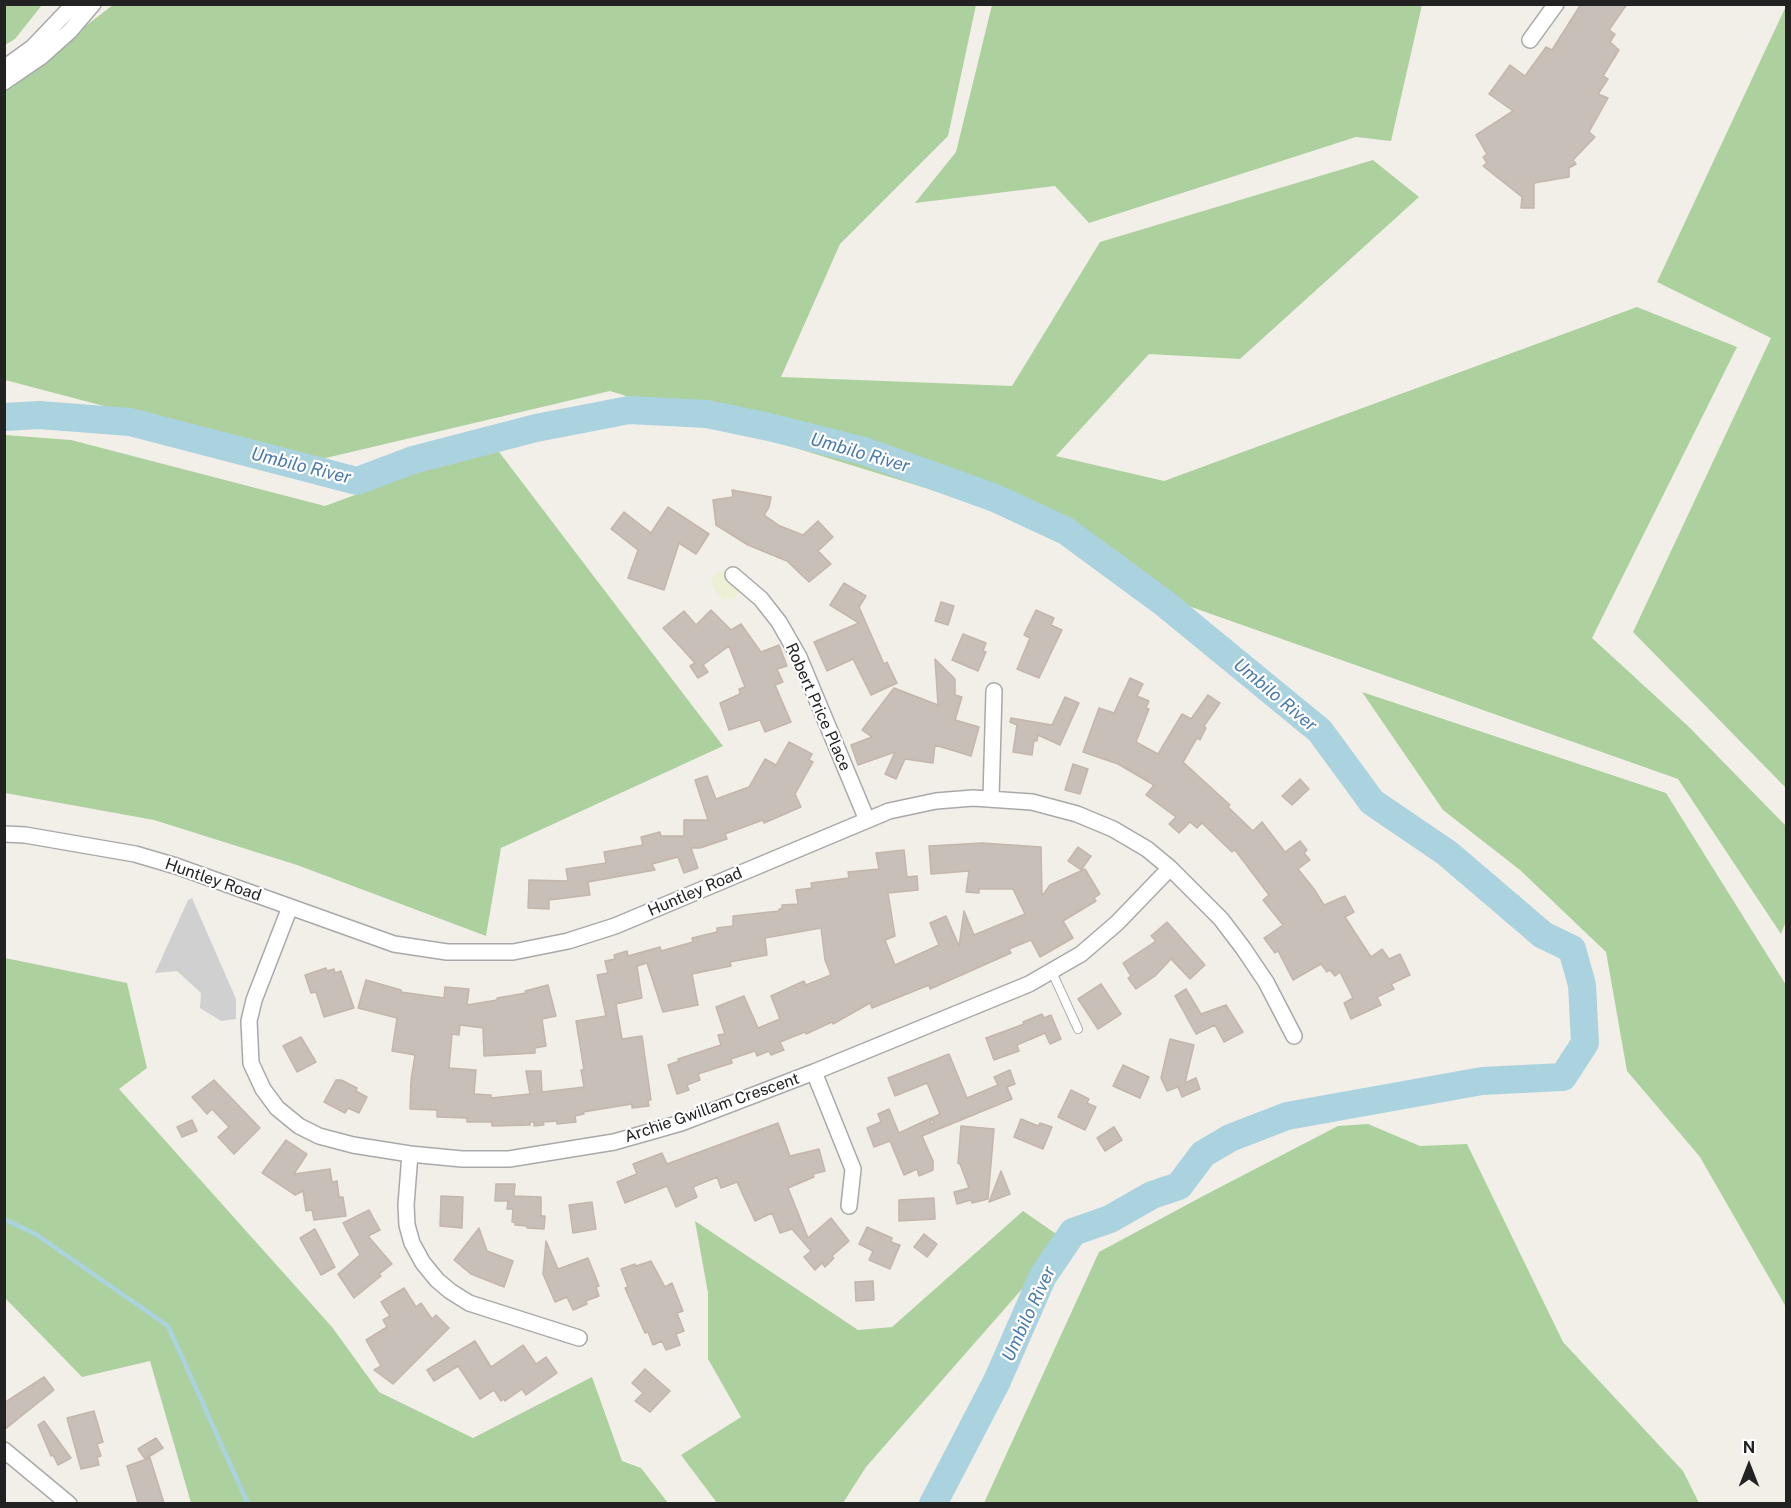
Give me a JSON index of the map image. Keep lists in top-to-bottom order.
{
  "streets": {
    "street": ["Robert Price Place", "Huntley Road", "Archie Gwillam Crescent"]
  },
  "crossings": [
    ["Robert Price Place", "Huntley Road"],
    ["Huntley Road", "Archie Gwillam Crescent"]
  ],
  "water": ["Umbilo River"],
  "north": "top"
}
